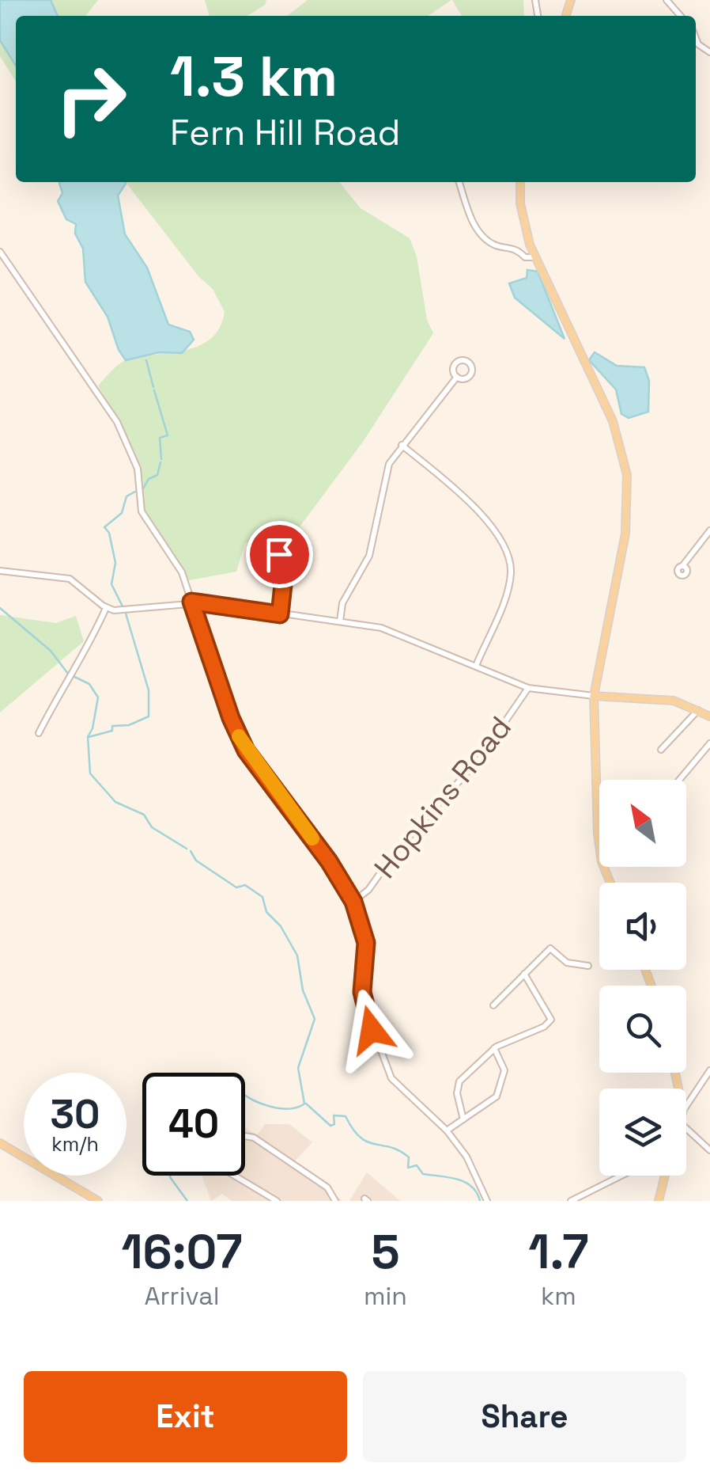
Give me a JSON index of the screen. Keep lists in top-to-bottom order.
{
  "streets": {
    "street": ["Hopkins Road"]
  },
  "north": "top left",
  "page": {
    "turn": ["1.3 km", "Fern Hill Road"],
    "speed": "30 km/h",
    "limit": "40",
    "eta": [
      "16:07",
      "Arrival",
      "5",
      "min",
      "1.7",
      "km"
    ],
    "buttons": ["Exit", "Share"]
  }
}
